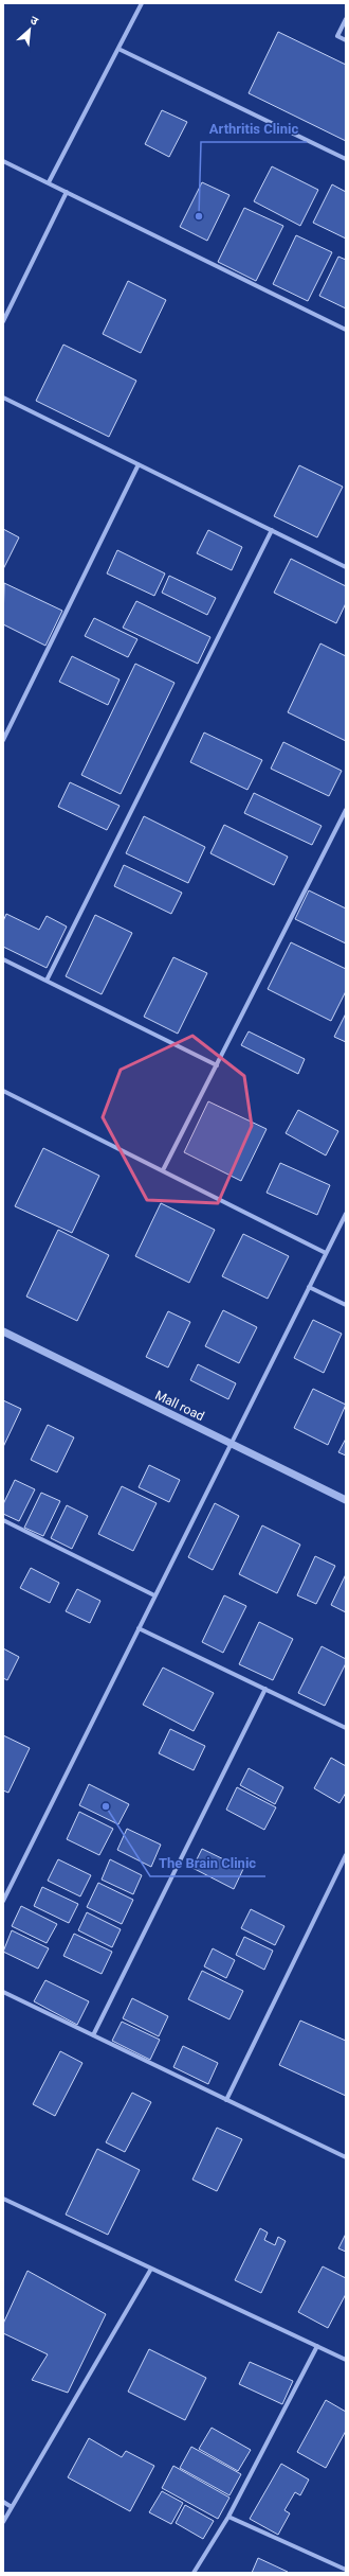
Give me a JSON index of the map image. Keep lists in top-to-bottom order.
{
  "streets": {
    "street": ["Mall road"]
  },
  "places": ["Arthritis Clinic", "The Brain Clinic"],
  "north": "top right"
}
